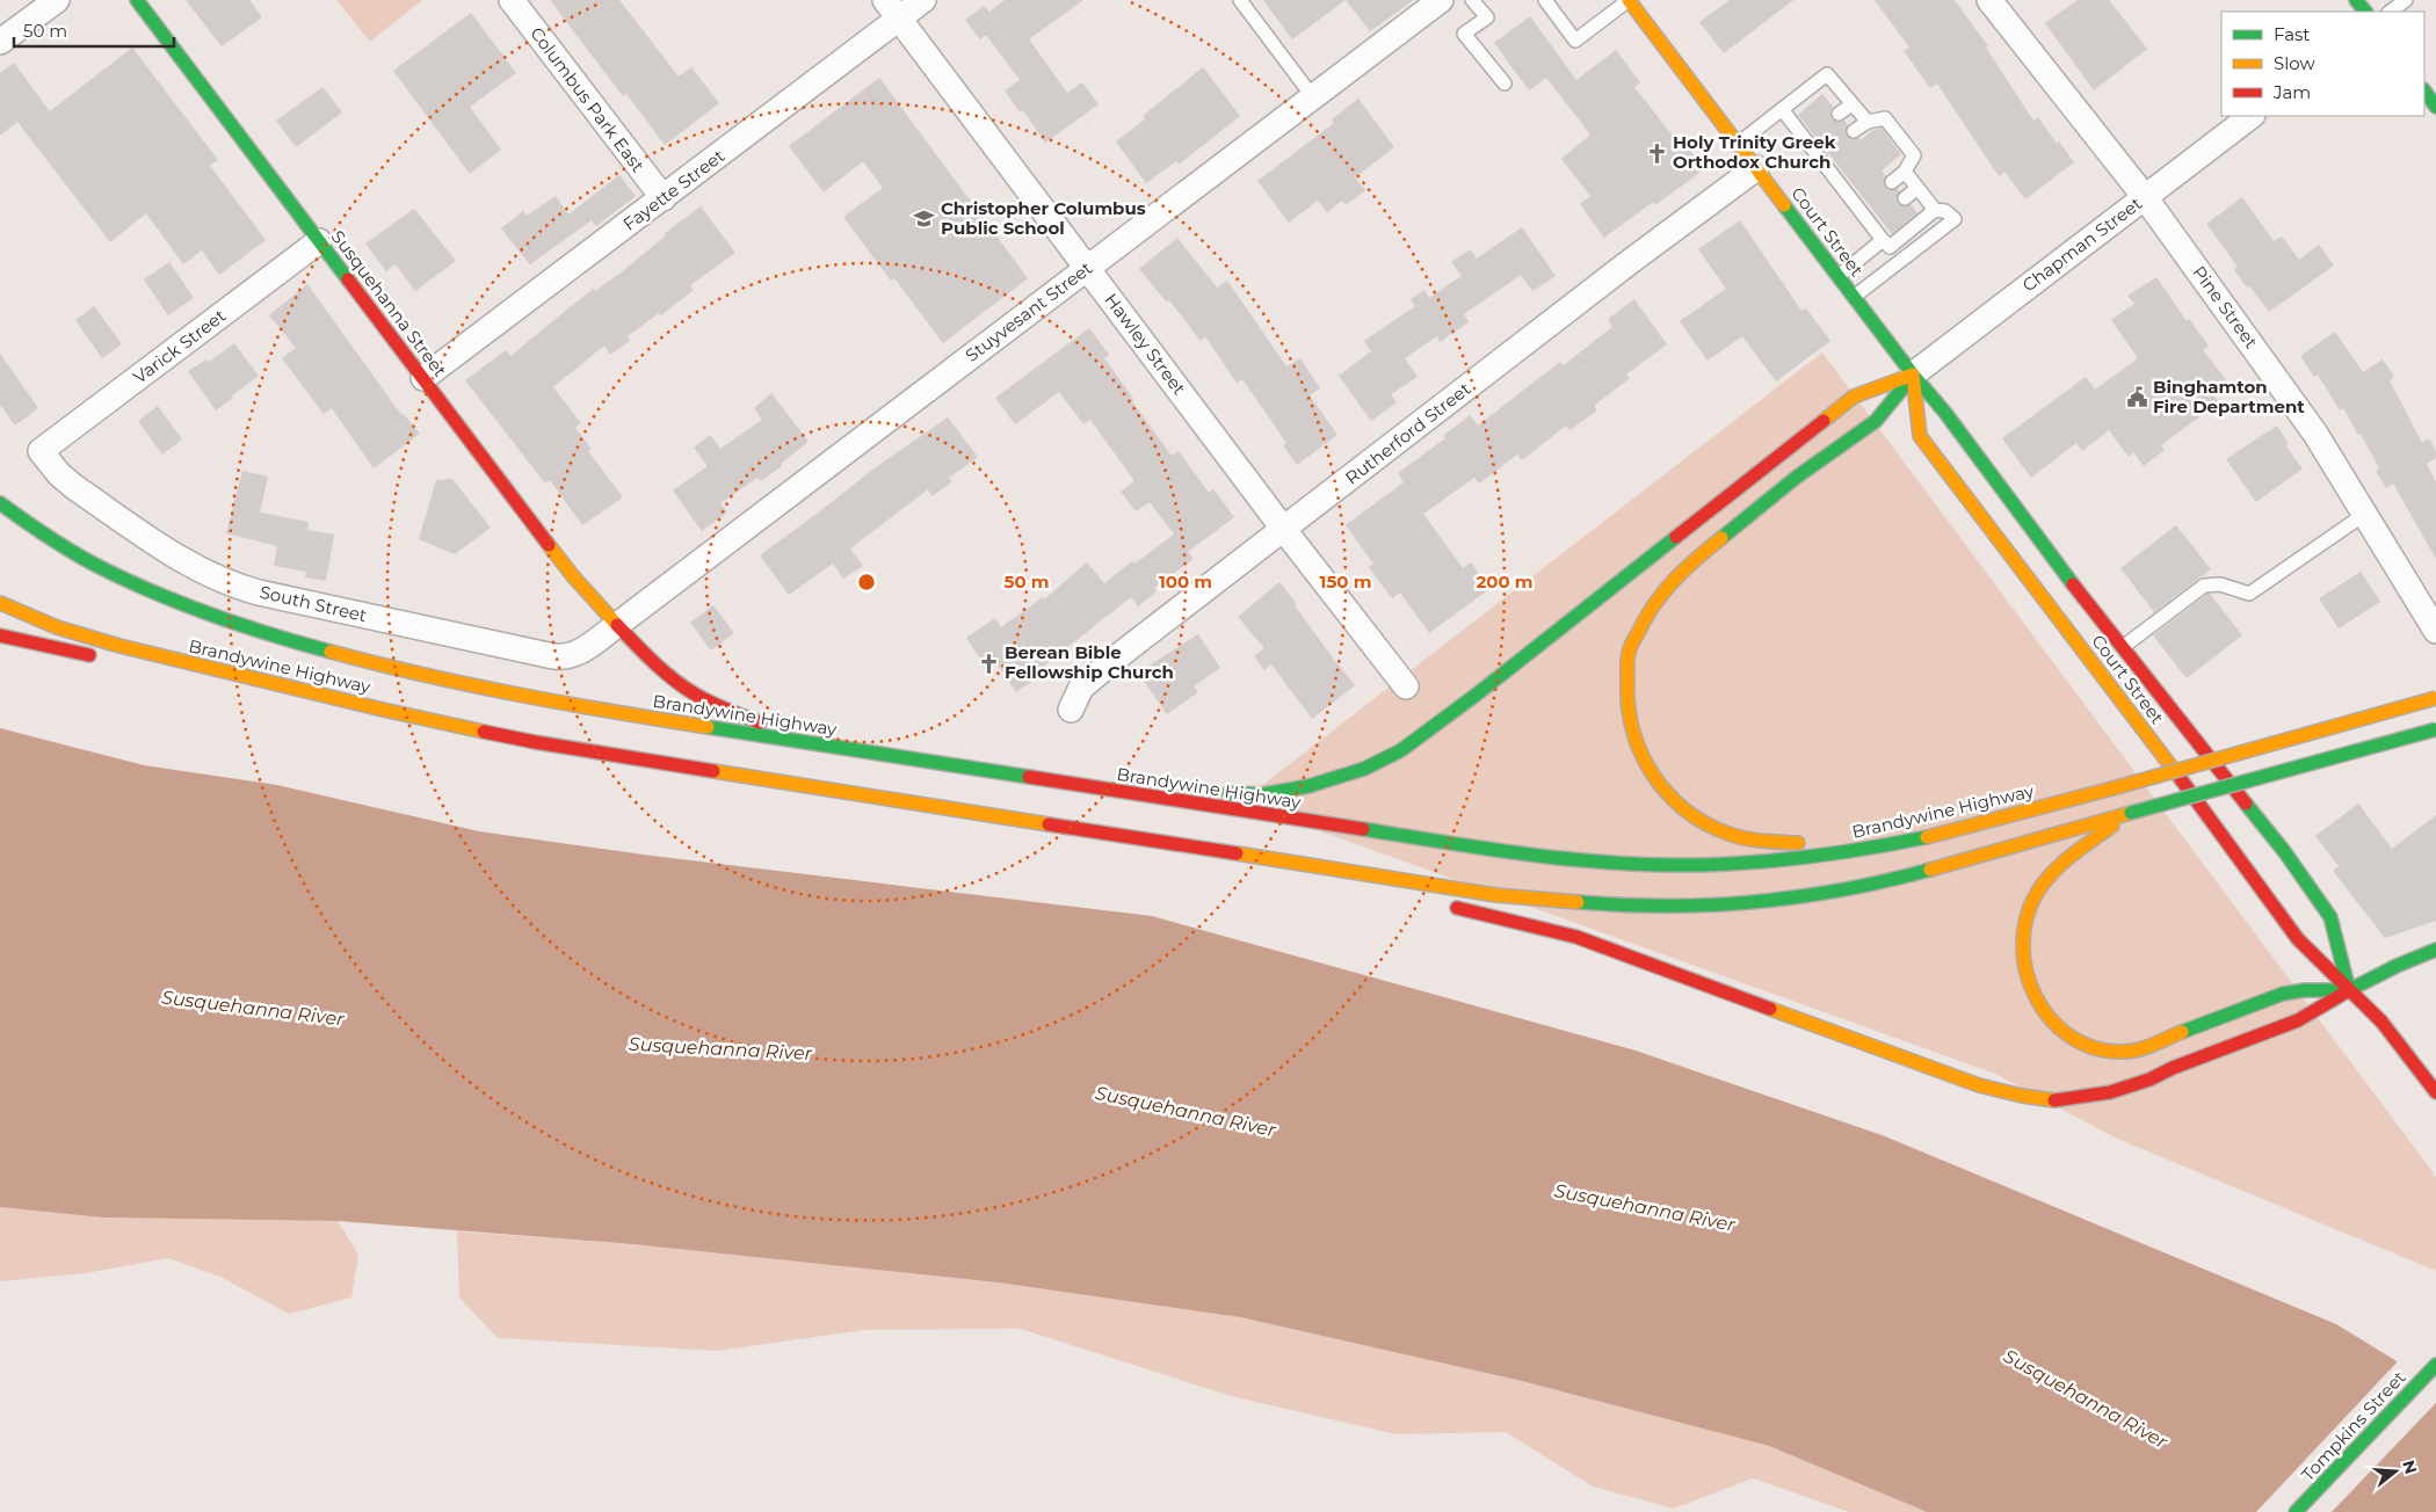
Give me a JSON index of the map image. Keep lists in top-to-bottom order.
{
  "streets": {
    "main road": [
      "Court Street",
      "Susquehanna Street",
      "Brandywine Highway",
      "Tompkins Street"
    ],
    "street": [
      "Columbus Park East",
      "Fayette Street",
      "Chapman Street",
      "Pine Street",
      "Stuyvesant Street",
      "Hawley Street",
      "Varick Street",
      "Rutherford Street",
      "South Street"
    ]
  },
  "crossings": [
    ["Columbus Park East", "Fayette Street"],
    ["Fayette Street", "Susquehanna Street"],
    ["Fayette Street", "Hawley Street"],
    ["Court Street", "Chapman Street"],
    ["Court Street", "Rutherford Street"],
    ["Chapman Street", "Pine Street"],
    ["Susquehanna Street", "Stuyvesant Street"],
    ["Susquehanna Street", "Varick Street"],
    ["Susquehanna Street", "South Street"],
    ["Susquehanna Street", "Brandywine Highway"],
    ["Stuyvesant Street", "Hawley Street"],
    ["Stuyvesant Street", "South Street"],
    ["Hawley Street", "Rutherford Street"],
    ["Varick Street", "South Street"]
  ],
  "water": ["Susquehanna River"],
  "places": {
    "church": ["Holy Trinity Greek Orthodox Church", "Berean Bible Fellowship Church"],
    "school or university": ["Christopher Columbus Public School"],
    "public building": ["Binghamton Fire Department"]
  },
  "legend": ["Fast", "Slow", "Jam"],
  "scale_bar": "50 m",
  "north": "right",
  "rings": [
    "50 m",
    "100 m",
    "150 m",
    "200 m"
  ]
}
